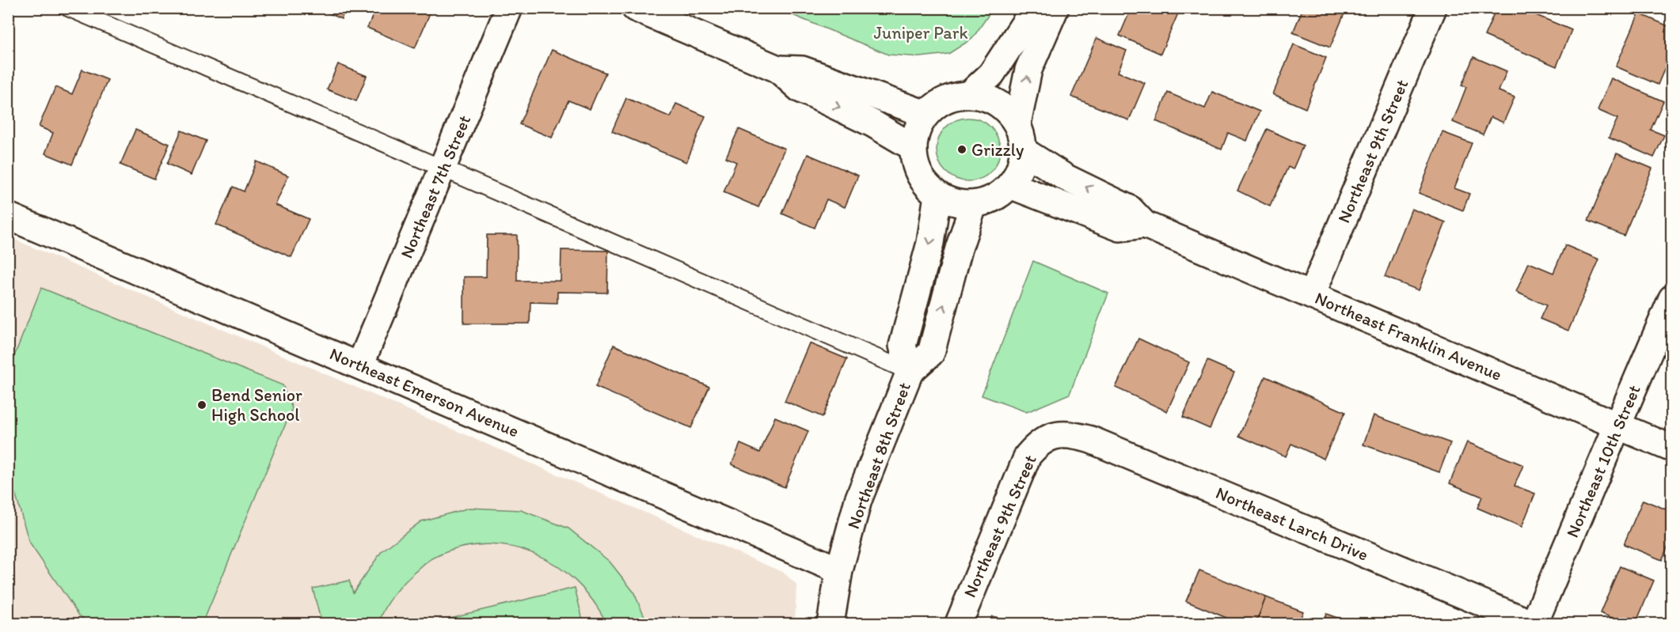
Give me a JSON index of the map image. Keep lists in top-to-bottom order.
{
  "streets": {
    "street": [
      "Northeast 9th Street",
      "Northeast 7th Street",
      "Northeast Franklin Avenue",
      "Northeast Emerson Avenue",
      "Northeast 8th Street",
      "Northeast 10th Street",
      "Northeast Larch Drive"
    ]
  },
  "crossings": [
    ["Northeast 9th Street", "Northeast Franklin Avenue"],
    ["Northeast 9th Street", "Northeast Larch Drive"],
    ["Northeast 7th Street", "Northeast Emerson Avenue"],
    ["Northeast Franklin Avenue", "Northeast 8th Street"],
    ["Northeast Franklin Avenue", "Northeast 10th Street"],
    ["Northeast Emerson Avenue", "Northeast 8th Street"],
    ["Northeast 10th Street", "Northeast Larch Drive"]
  ],
  "parks": ["Juniper Park"],
  "places": ["Grizzly", "Bend Senior High School"]
}
